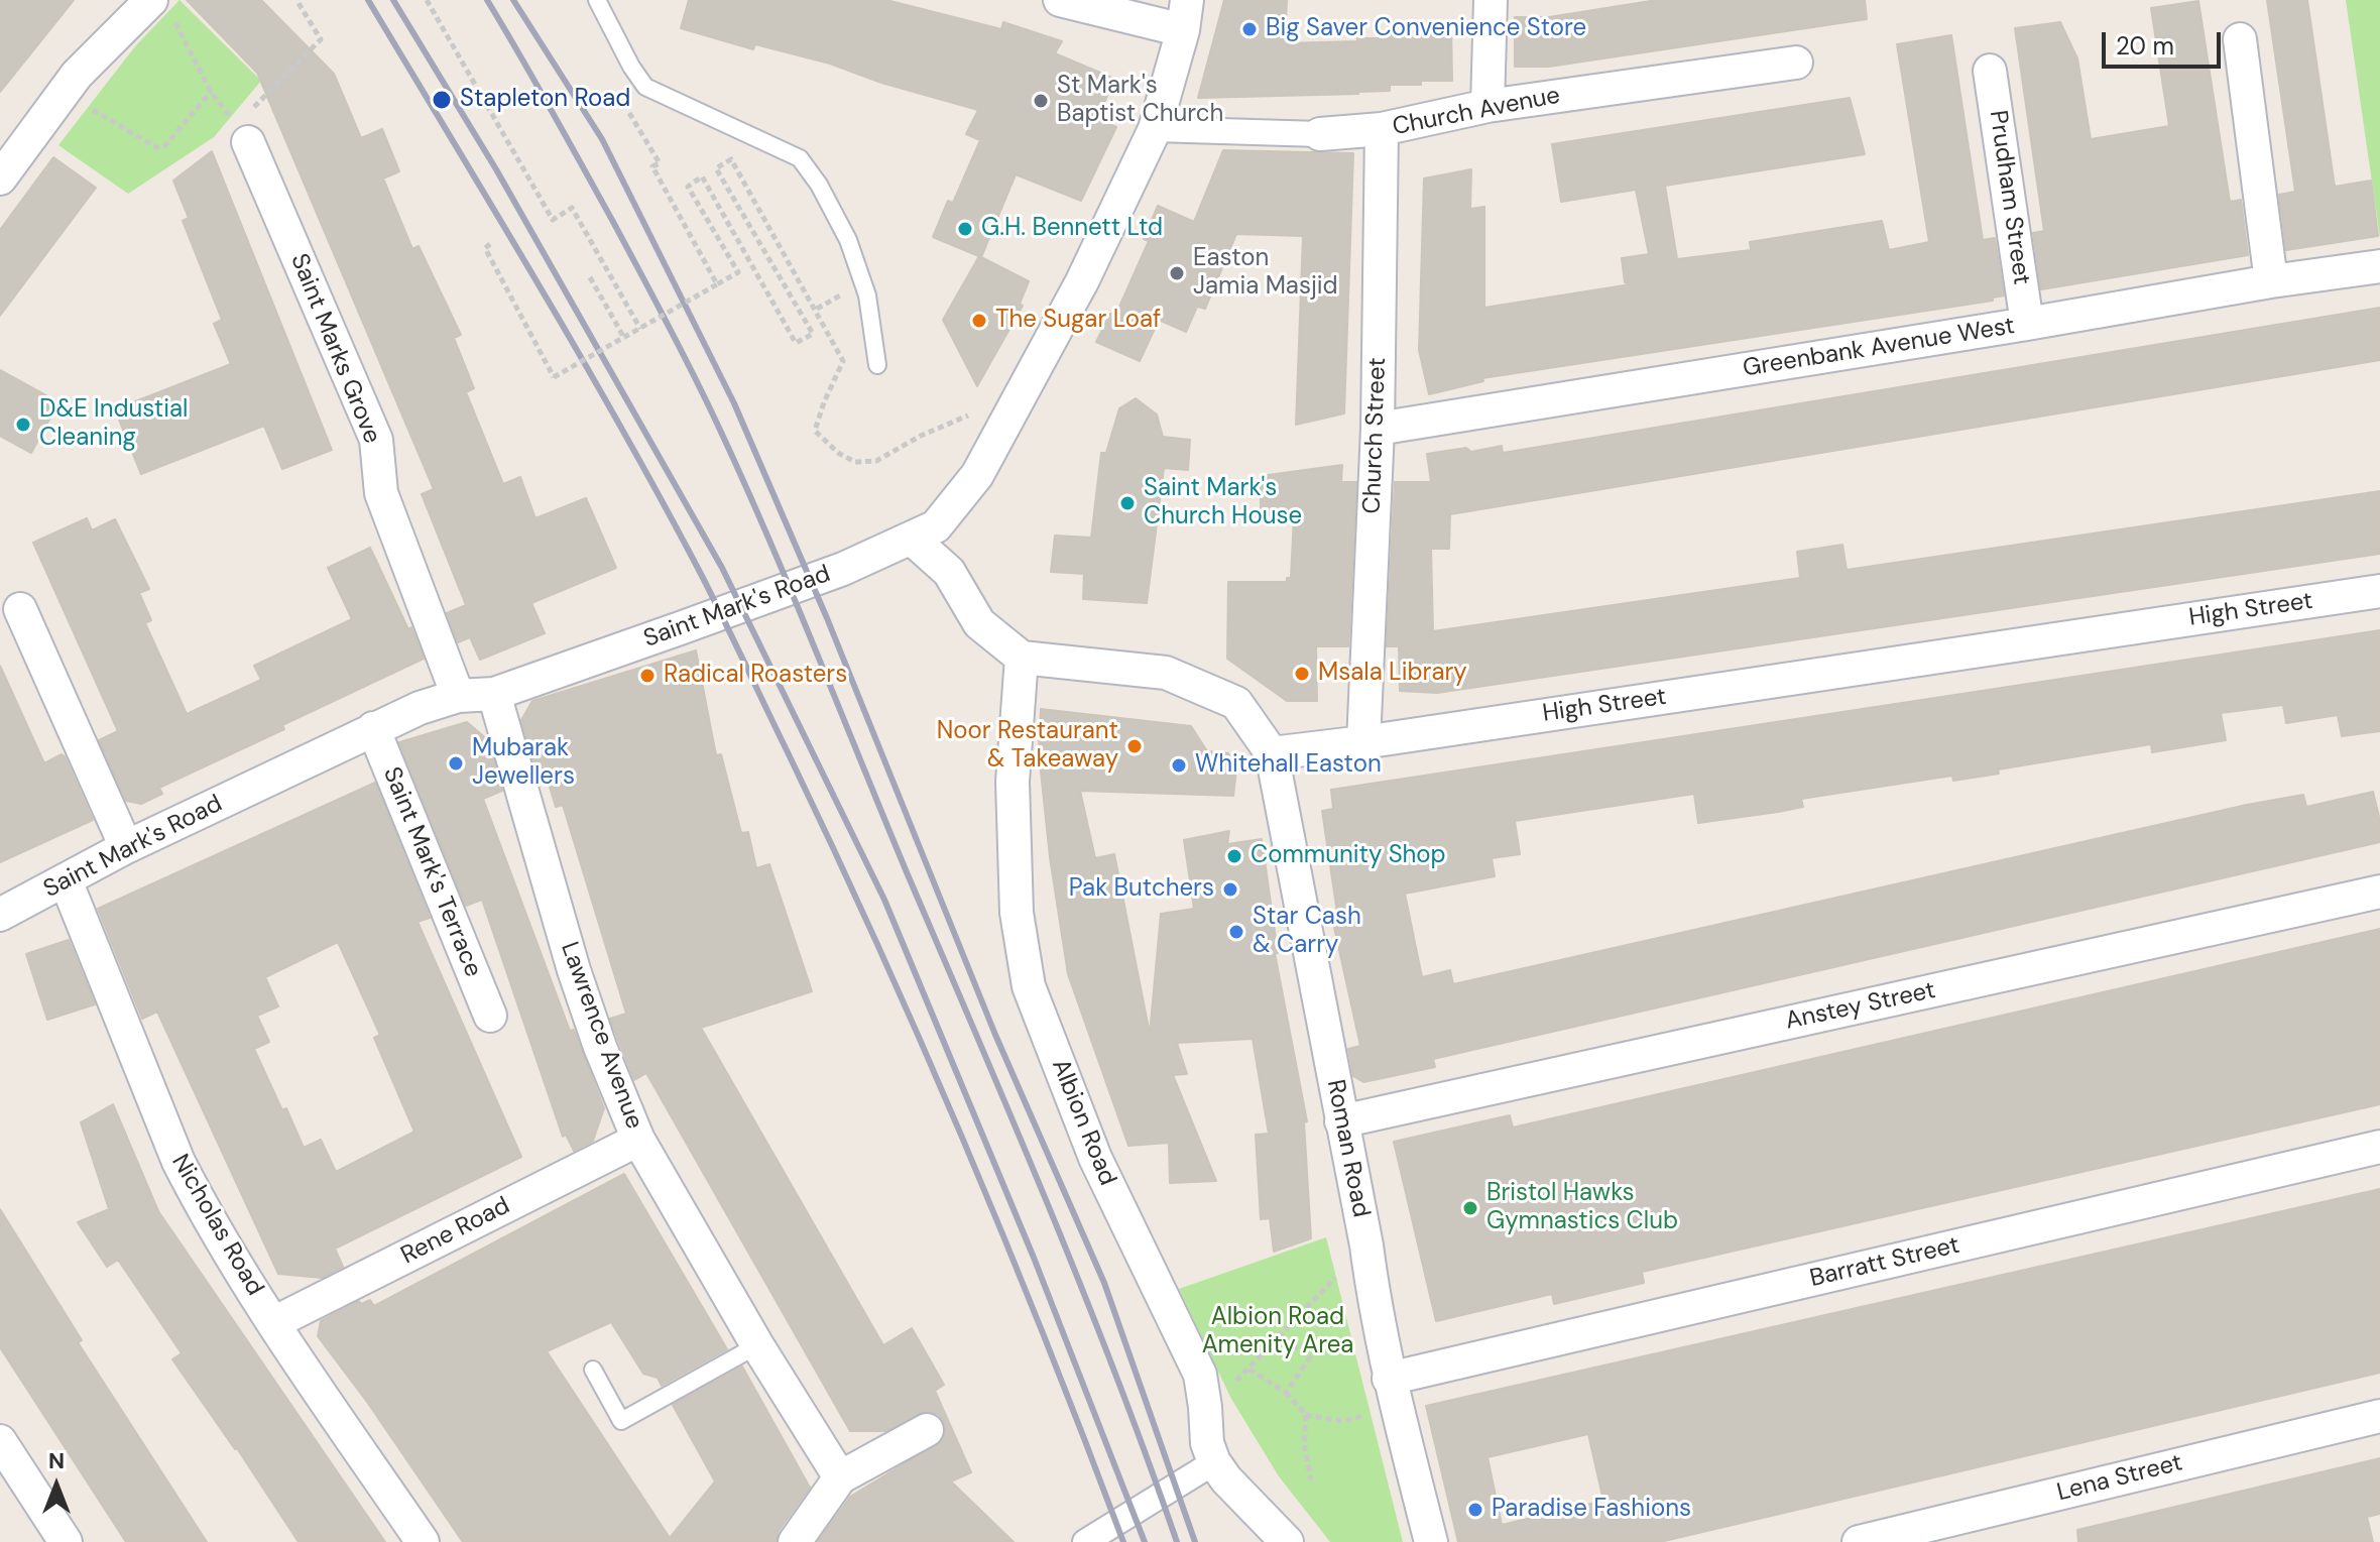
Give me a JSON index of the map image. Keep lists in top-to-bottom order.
{
  "streets": {
    "street": [
      "Church Avenue",
      "Prudham Street",
      "Greenbank Avenue West",
      "Saint Marks Grove",
      "Church Street",
      "Saint Mark's Road",
      "High Street",
      "Saint Mark's Terrace",
      "Anstey Street",
      "Lawrence Avenue",
      "Albion Road",
      "Roman Road",
      "Nicholas Road",
      "Rene Road",
      "Barratt Street",
      "Lena Street"
    ]
  },
  "crossings": [
    ["Church Avenue", "Church Street"],
    ["Church Avenue", "Saint Mark's Road"],
    ["Prudham Street", "Greenbank Avenue West"],
    ["Greenbank Avenue West", "Church Street"],
    ["Saint Marks Grove", "Saint Mark's Road"],
    ["Church Street", "High Street"],
    ["Saint Mark's Road", "Saint Mark's Terrace"],
    ["Saint Mark's Road", "Lawrence Avenue"],
    ["Saint Mark's Road", "Nicholas Road"],
    ["High Street", "Roman Road"],
    ["Anstey Street", "Roman Road"],
    ["Lawrence Avenue", "Rene Road"],
    ["Roman Road", "Barratt Street"],
    ["Nicholas Road", "Rene Road"]
  ],
  "parks": ["Albion Road Amenity Area"],
  "places": [
    "Big Saver Convenience Store",
    "Stapleton Road",
    "St Mark's Baptist Church",
    "G.H. Bennett Ltd",
    "Easton Jamia Masjid",
    "The Sugar Loaf",
    "D&E Industial Cleaning",
    "Saint Mark's Church House",
    "Msala Library",
    "Radical Roasters",
    "Noor Restaurant & Takeaway",
    "Mubarak Jewellers",
    "Whitehall Easton",
    "Community Shop",
    "Pak Butchers",
    "Star Cash & Carry",
    "Bristol Hawks Gymnastics Club",
    "Paradise Fashions"
  ],
  "scale_bar": "20 m",
  "north": "top"
}
